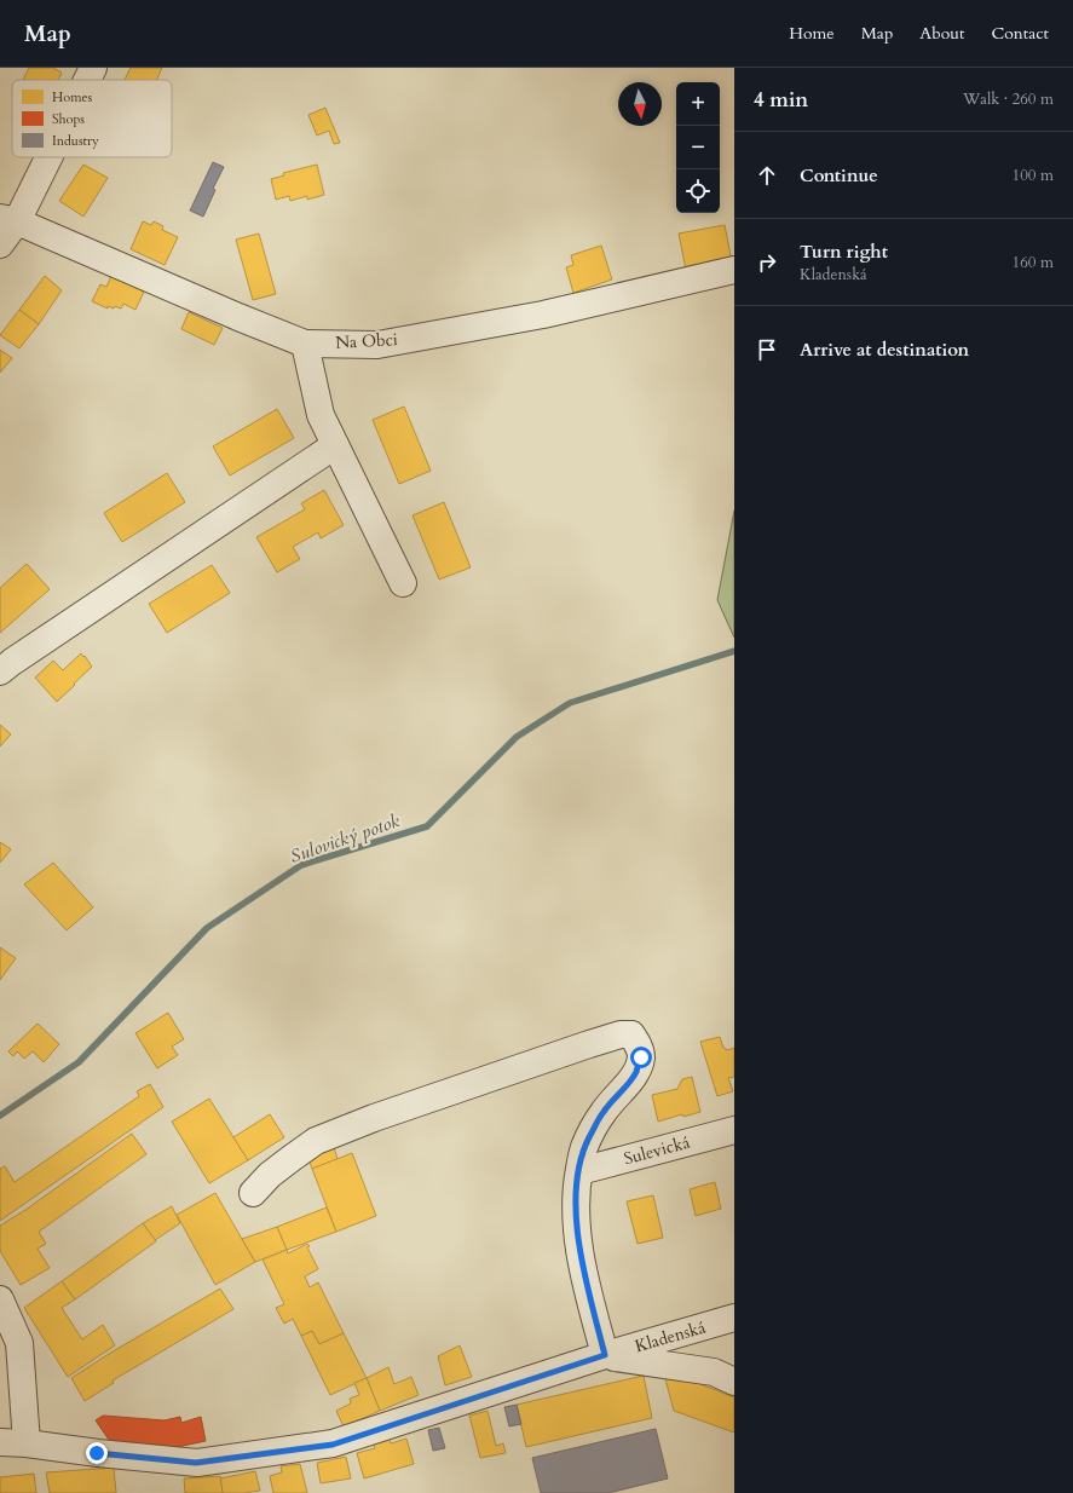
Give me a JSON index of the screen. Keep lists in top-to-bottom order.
{
  "streets": {
    "street": ["Na Obci", "Sulevická", "Kladenská"]
  },
  "water": ["Sulovický potok"],
  "legend": ["Homes", "Shops", "Industry"],
  "north": "bottom",
  "page": {
    "header": "Map",
    "nav": [
      "Home",
      "Map",
      "About",
      "Contact"
    ],
    "heading": ["4 min", "Walk · 260 m"],
    "map_buttons": ["+", "−"],
    "list": [
      ["Continue", "100 m"],
      ["Turn right", "Kladenská", "160 m"],
      "Arrive at destination"
    ]
  }
}
